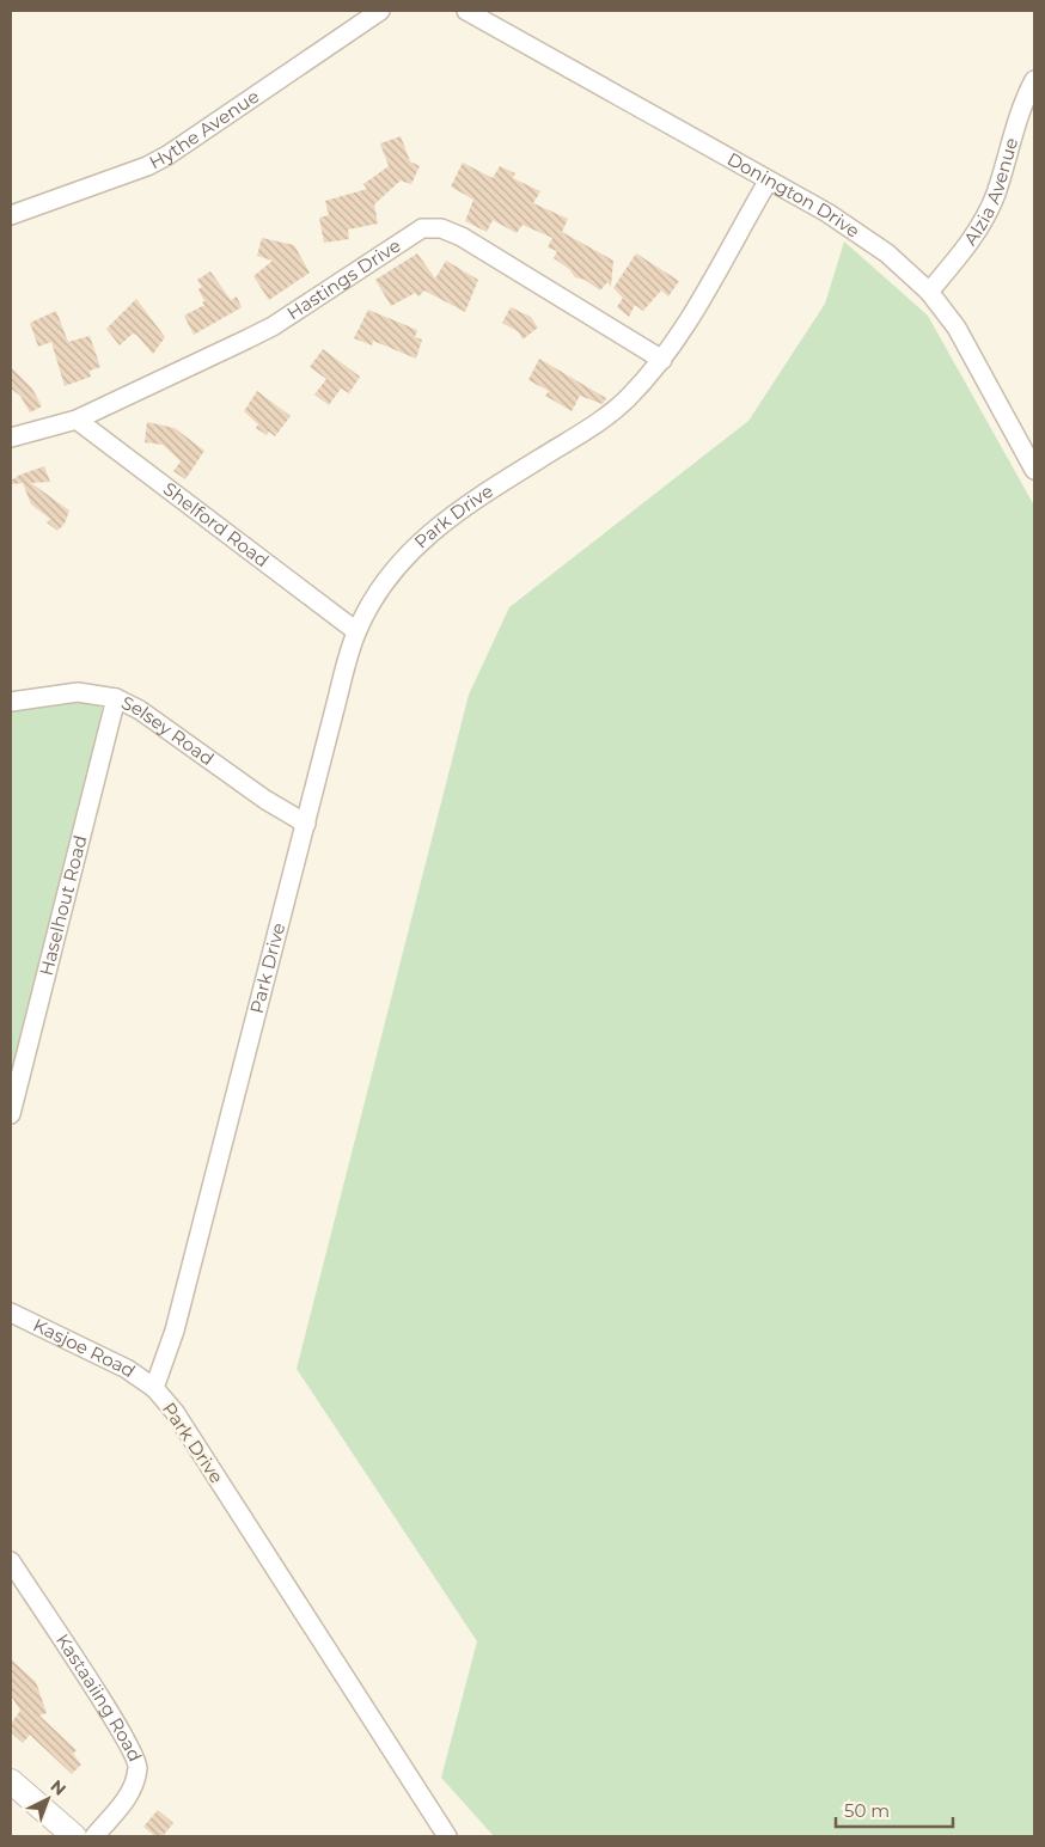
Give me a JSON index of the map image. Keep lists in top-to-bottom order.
{
  "streets": {
    "street": [
      "Hythe Avenue",
      "Alzia Avenue",
      "Donington Drive",
      "Hastings Drive",
      "Park Drive",
      "Shelford Road",
      "Selsey Road",
      "Haselhout Road",
      "Kasjoe Road",
      "Kastaaiing Road"
    ]
  },
  "crossings": [
    ["Alzia Avenue", "Donington Drive"],
    ["Donington Drive", "Park Drive"],
    ["Hastings Drive", "Park Drive"],
    ["Hastings Drive", "Shelford Road"],
    ["Park Drive", "Shelford Road"],
    ["Park Drive", "Selsey Road"],
    ["Park Drive", "Kasjoe Road"],
    ["Selsey Road", "Haselhout Road"]
  ],
  "scale_bar": "50 m",
  "north": "top right"
}
